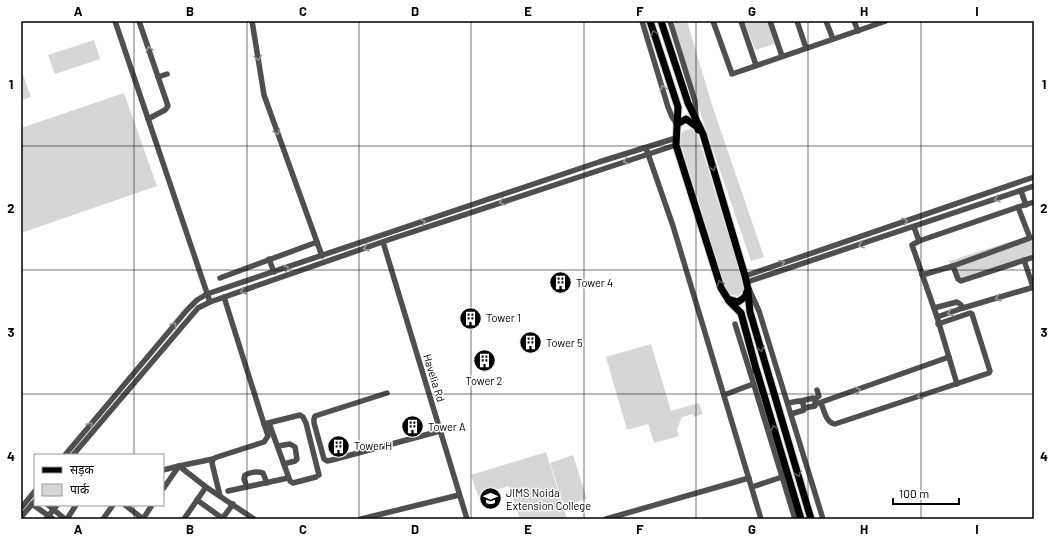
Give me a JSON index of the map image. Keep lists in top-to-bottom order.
{
  "streets": {
    "street": ["Havelia Rd"]
  },
  "places": {
    "building": [
      "Tower 4",
      "Tower 1",
      "Tower 5",
      "Tower 2",
      "Tower A",
      "Tower H"
    ],
    "school or university": ["JIMS Noida Extension College"]
  },
  "legend": ["सड़क", "पार्क"],
  "scale_bar": "100 m",
  "grid": {
    "columns": [
      "A",
      "B",
      "C",
      "D",
      "E",
      "F",
      "G",
      "H",
      "I"
    ],
    "rows": [
      "1",
      "2",
      "3",
      "4"
    ]
  }
}
